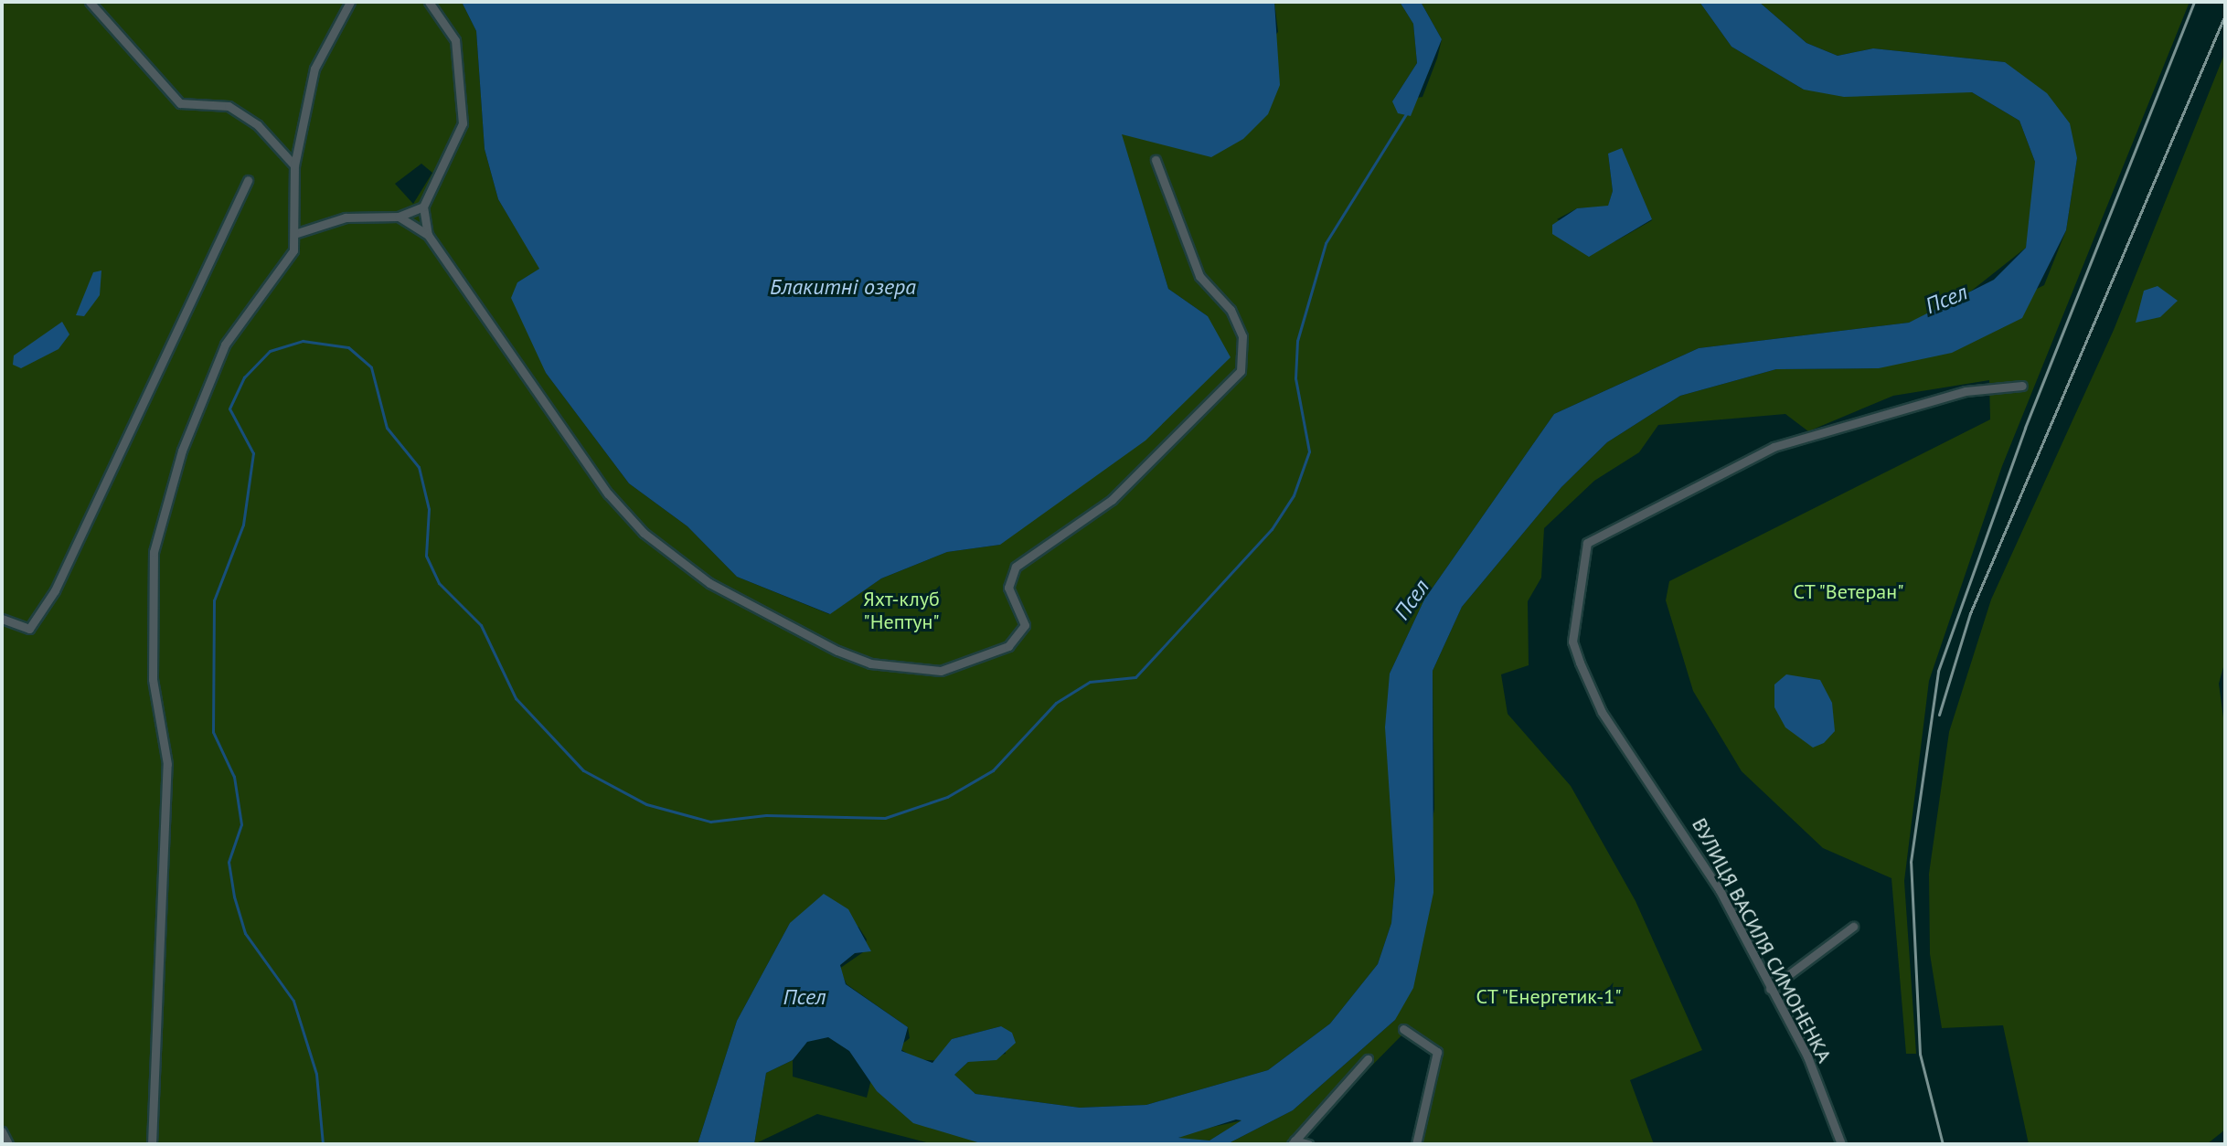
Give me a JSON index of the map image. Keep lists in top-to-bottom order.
{
  "streets": {
    "street": ["ВУЛИЦЯ ВАСИЛЯ СИМОНЕНКА"]
  },
  "water": ["Блакитні озера", "Псел"],
  "parks": ["СТ \"Ветеран\"", "Яхт-клуб \"Нептун\"", "СТ \"Енергетик-1\""]
}
